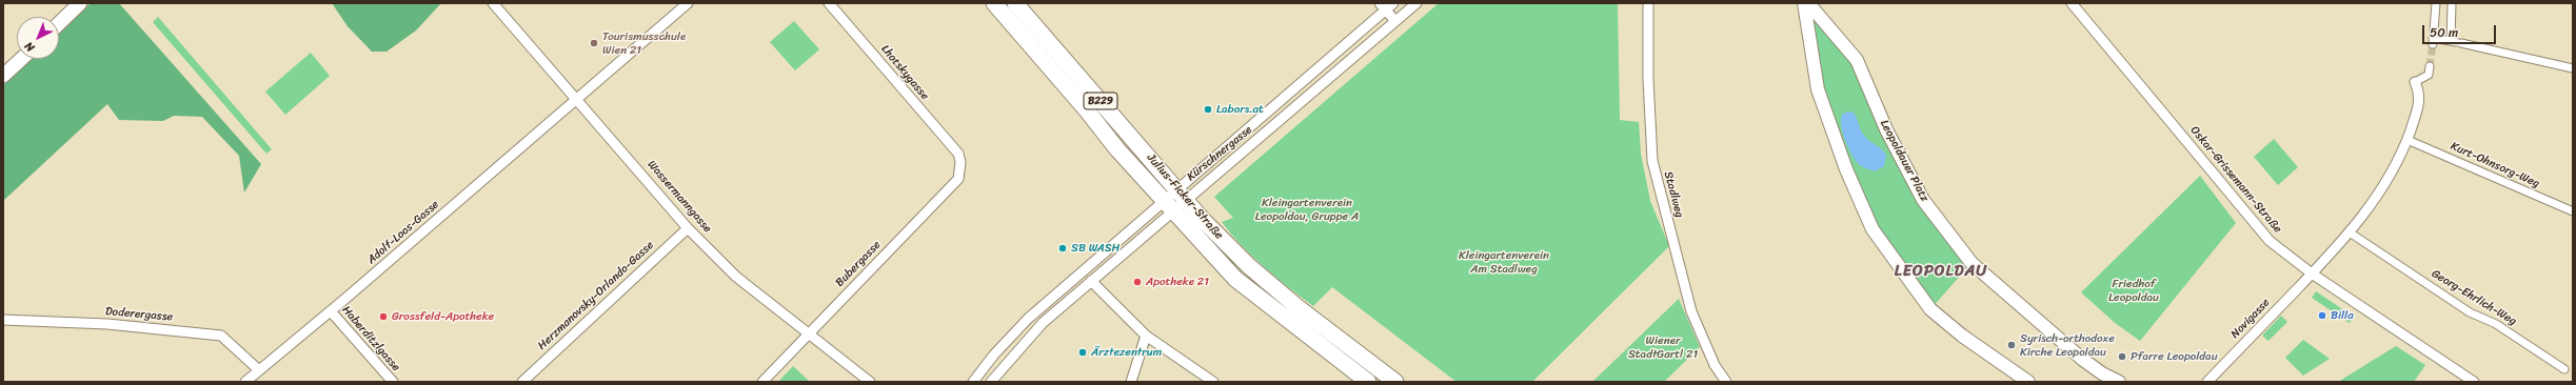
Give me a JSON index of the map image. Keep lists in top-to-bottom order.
{
  "streets": {
    "main road": ["B229", "Julius-Ficker-Straße"],
    "street": [
      "Lhotskygasse",
      "Kürschnergasse",
      "Leopoldauer Platz",
      "Kurt-Ohnsorg-Weg",
      "Oskar-Grissemann-Straße",
      "Stadlweg",
      "Wassermanngasse",
      "Adolf-Loos-Gasse",
      "Bubergasse",
      "Herzmanovsky-Orlando-Gasse",
      "Georg-Ehrlich-Weg",
      "Doderergasse",
      "Novigasse",
      "Haberditzlgasse"
    ]
  },
  "crossings": [
    ["Lhotskygasse", "Bubergasse"],
    ["Kürschnergasse", "Julius-Ficker-Straße"],
    ["Kurt-Ohnsorg-Weg", "Novigasse"],
    ["Oskar-Grissemann-Straße", "Novigasse"],
    ["Wassermanngasse", "Adolf-Loos-Gasse"],
    ["Wassermanngasse", "Bubergasse"],
    ["Wassermanngasse", "Herzmanovsky-Orlando-Gasse"],
    ["Adolf-Loos-Gasse", "Doderergasse"],
    ["Adolf-Loos-Gasse", "Haberditzlgasse"],
    ["Georg-Ehrlich-Weg", "Novigasse"]
  ],
  "districts": ["LEOPOLDAU"],
  "parks": [
    "Kleingartenverein Leopoldau, Gruppe A",
    "Kleingartenverein Am Stadlweg",
    "Friedhof Leopoldau",
    "Wiener StadtGartl 21"
  ],
  "places": [
    "Tourismusschule Wien 21",
    "Labors.at",
    "SB WASH",
    "Apotheke 21",
    "Billa",
    "Grossfeld-Apotheke",
    "Syrisch-orthodoxe Kirche Leopoldau",
    "Ärztezentrum",
    "Pfarre Leopoldau"
  ],
  "scale_bar": "50 m",
  "north": "bottom left"
}
